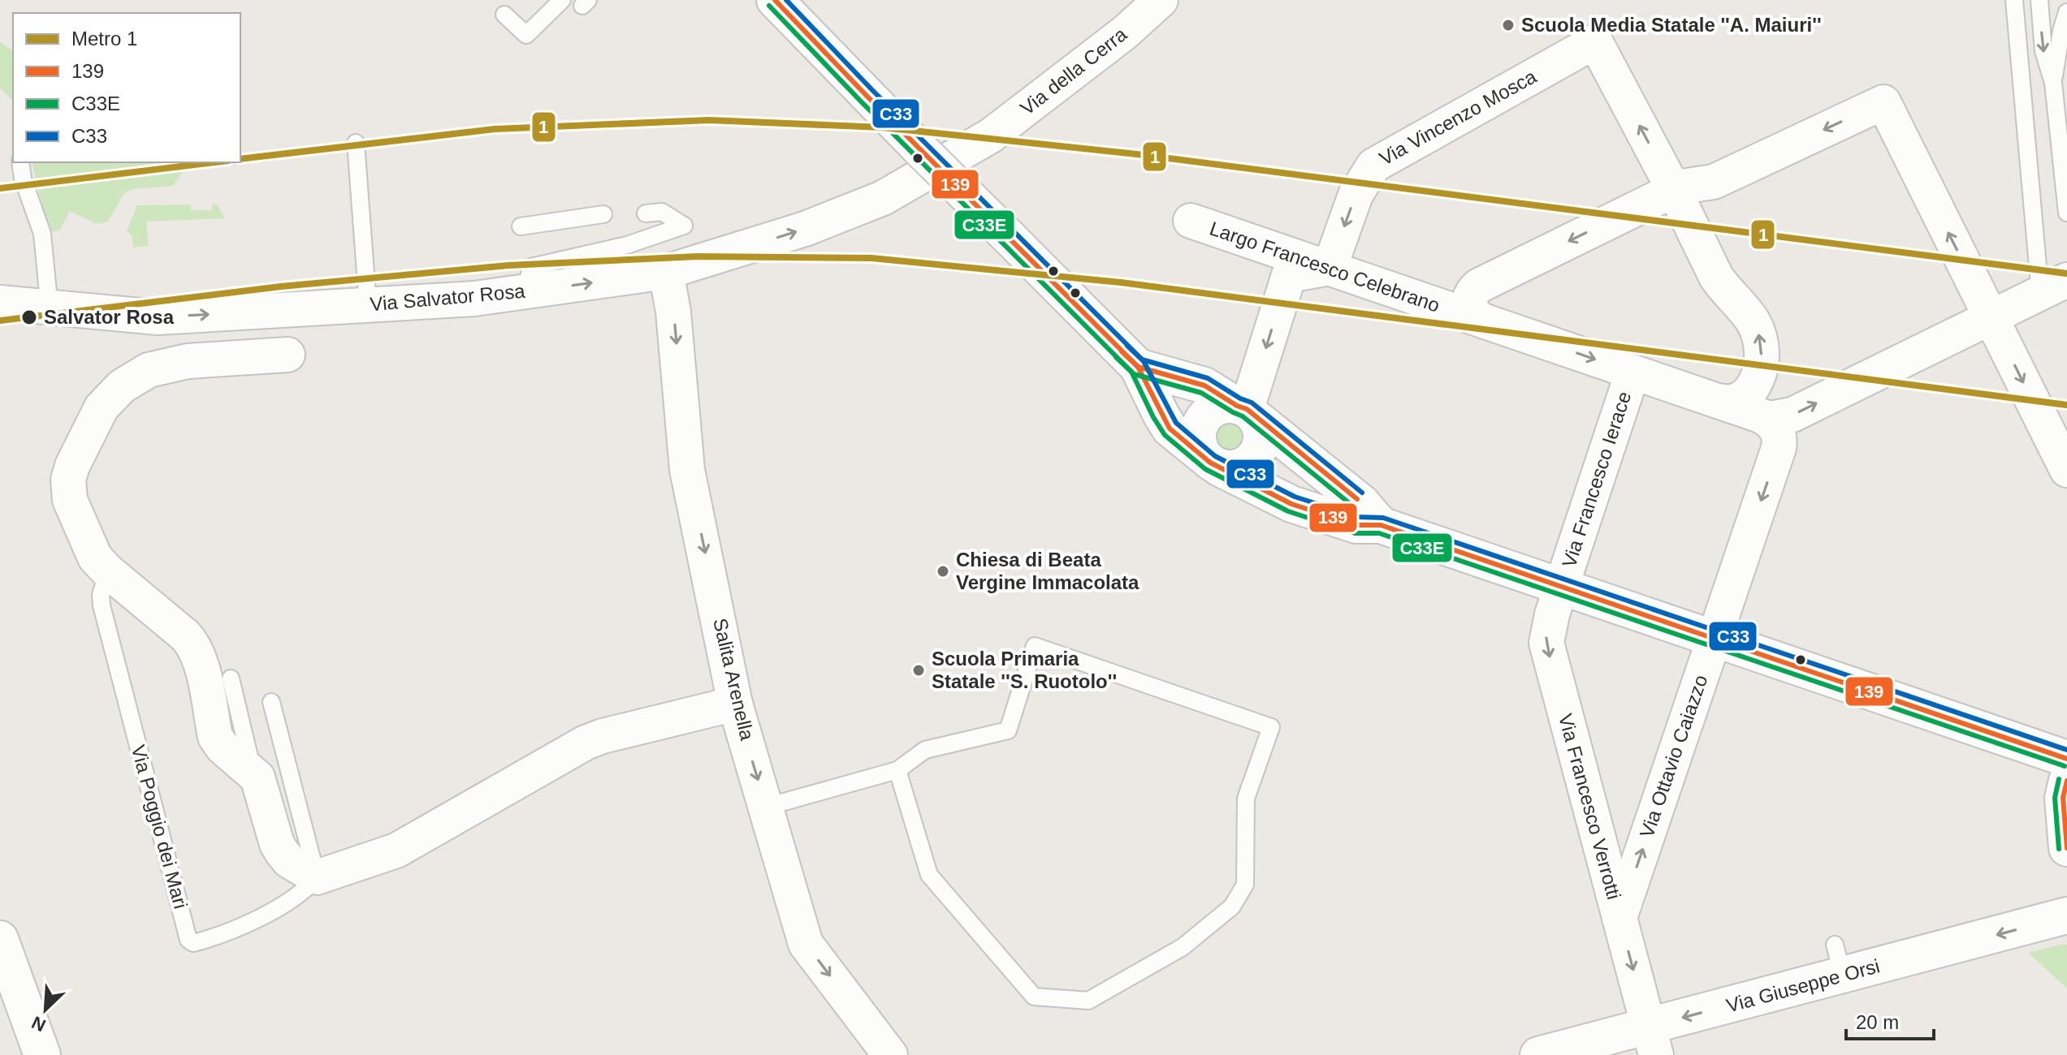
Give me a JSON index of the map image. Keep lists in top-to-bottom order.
{
  "streets": {
    "street": [
      "Via della Cerra",
      "Via Vincenzo Mosca",
      "Largo Francesco Celebrano",
      "Via Salvator Rosa",
      "Via Francesco Ierace",
      "Salita Arenella",
      "Via Ottavio Caiazzo",
      "Via Francesco Verrotti",
      "Via Poggio dei Mari",
      "Via Giuseppe Orsi"
    ]
  },
  "crossings": [
    ["Via della Cerra", "Via Salvator Rosa"],
    ["Via Vincenzo Mosca", "Largo Francesco Celebrano"],
    ["Largo Francesco Celebrano", "Via Francesco Ierace"],
    ["Largo Francesco Celebrano", "Via Ottavio Caiazzo"],
    ["Via Salvator Rosa", "Salita Arenella"],
    ["Via Francesco Ierace", "Via Francesco Verrotti"],
    ["Salita Arenella", "Via Poggio dei Mari"],
    ["Via Ottavio Caiazzo", "Via Francesco Verrotti"],
    ["Via Francesco Verrotti", "Via Giuseppe Orsi"]
  ],
  "one_way": [
    "Via Salvator Rosa",
    "Salita Arenella",
    "Via Francesco Verrotti",
    "Via Giuseppe Orsi"
  ],
  "places": [
    "Scuola Media Statale ''A. Maiuri''",
    "Salvator Rosa",
    "Chiesa di Beata Vergine Immacolata",
    "Scuola Primaria Statale ''S. Ruotolo''"
  ],
  "lines": [
    "transit line 139",
    "transit line C33",
    "transit line C33E",
    "metro line 1"
  ],
  "legend": [
    "Metro 1",
    "139",
    "C33E",
    "C33"
  ],
  "scale_bar": "20 m",
  "north": "bottom left"
}
